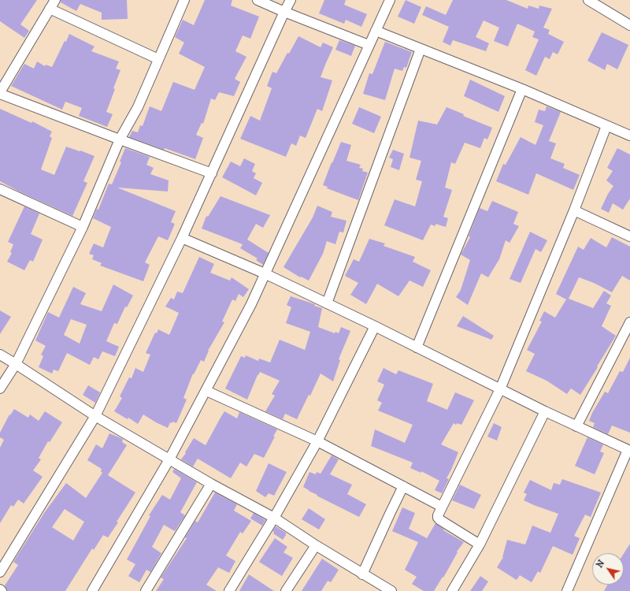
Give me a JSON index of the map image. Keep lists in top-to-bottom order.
{
  "north": "top left"
}
